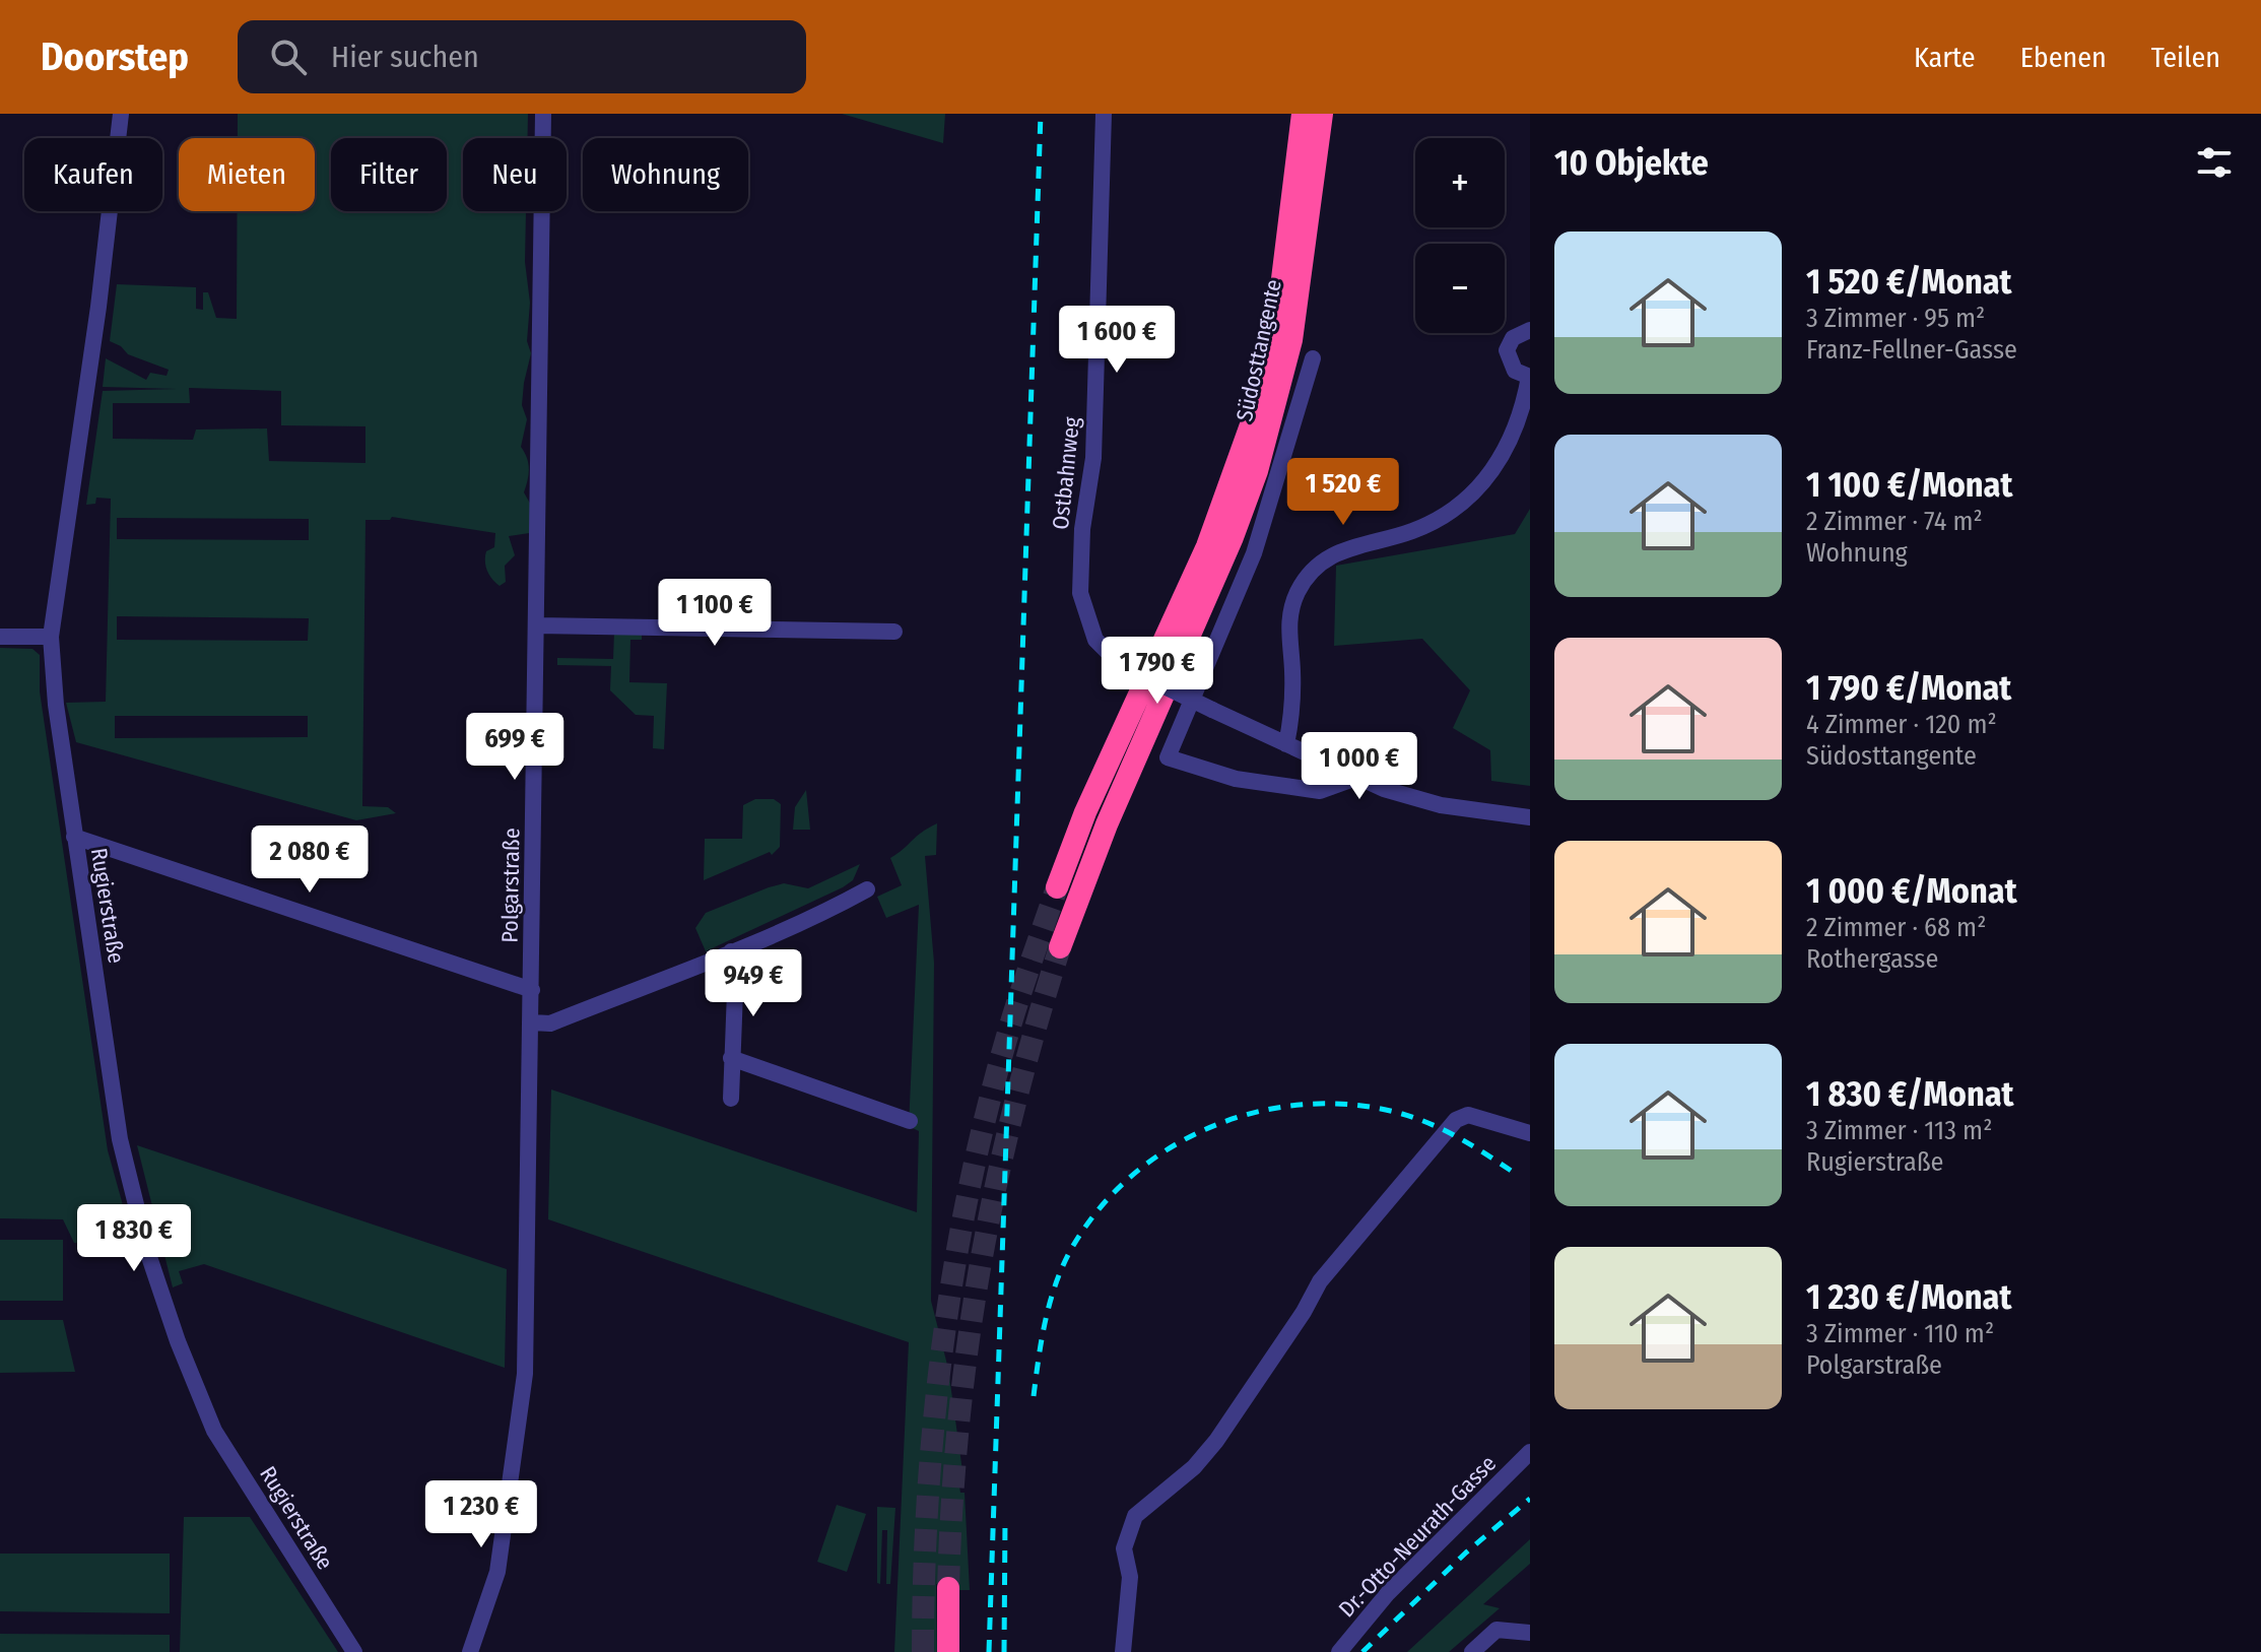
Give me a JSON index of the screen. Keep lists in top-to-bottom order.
{
  "streets": {
    "highway": ["Südosttangente"],
    "street": [
      "Ostbahnweg",
      "Polgarstraße",
      "Rugierstraße",
      "Dr.-Otto-Neurath-Gasse"
    ]
  },
  "page": {
    "header": "Doorstep",
    "search": "Hier suchen",
    "nav": ["Karte", "Ebenen", "Teilen"],
    "heading": "10 Objekte",
    "map_buttons": ["+", "−"],
    "chip": [
      "Kaufen",
      "Mieten",
      "Filter",
      "Neu",
      "Wohnung"
    ],
    "list": [
      {
        "name": "1 520 €/Monat",
        "note": "3 Zimmer · 95 m² · Franz-Fellner-Gasse"
      },
      {
        "name": "1 100 €/Monat",
        "note": "2 Zimmer · 74 m² · Wohnung"
      },
      {
        "name": "1 790 €/Monat",
        "note": "4 Zimmer · 120 m² · Südosttangente"
      },
      {
        "name": "1 000 €/Monat",
        "note": "2 Zimmer · 68 m² · Rothergasse"
      },
      {
        "name": "1 830 €/Monat",
        "note": "3 Zimmer · 113 m² · Rugierstraße"
      },
      {
        "name": "1 230 €/Monat",
        "note": "3 Zimmer · 110 m² · Polgarstraße"
      }
    ],
    "price": [
      "1 600 €",
      "1 520 €",
      "1 100 €",
      "1 790 €",
      "699 €",
      "1 000 €",
      "2 080 €",
      "949 €",
      "1 830 €",
      "1 230 €"
    ]
  }
}
